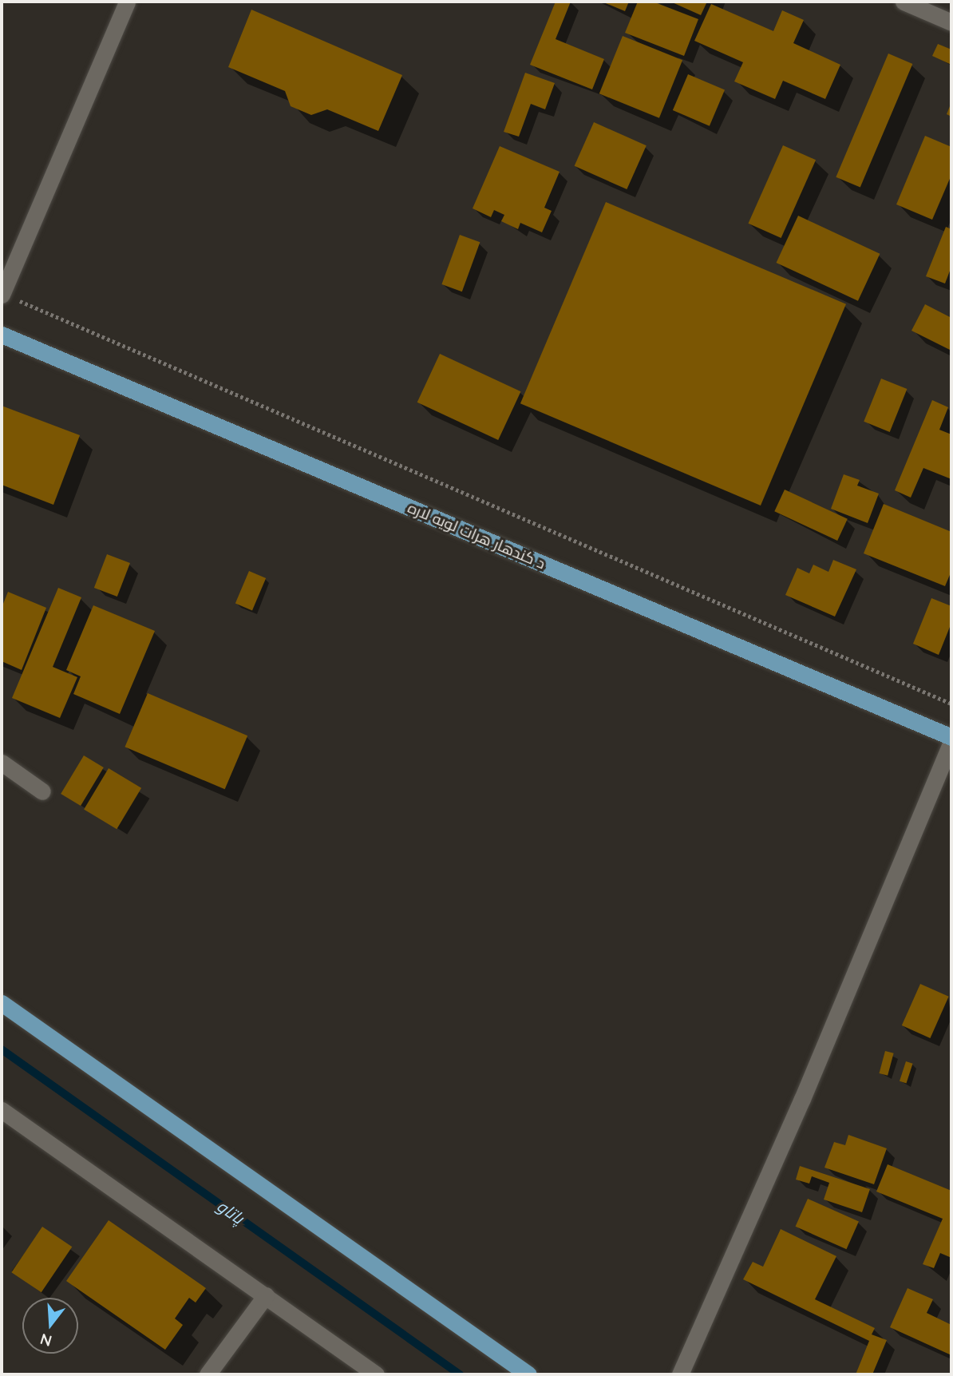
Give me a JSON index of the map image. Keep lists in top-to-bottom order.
{
  "streets": {
    "main road": ["د کندهار هرات لویه لاره"]
  },
  "water": ["پاتاو"],
  "north": "bottom"
}
